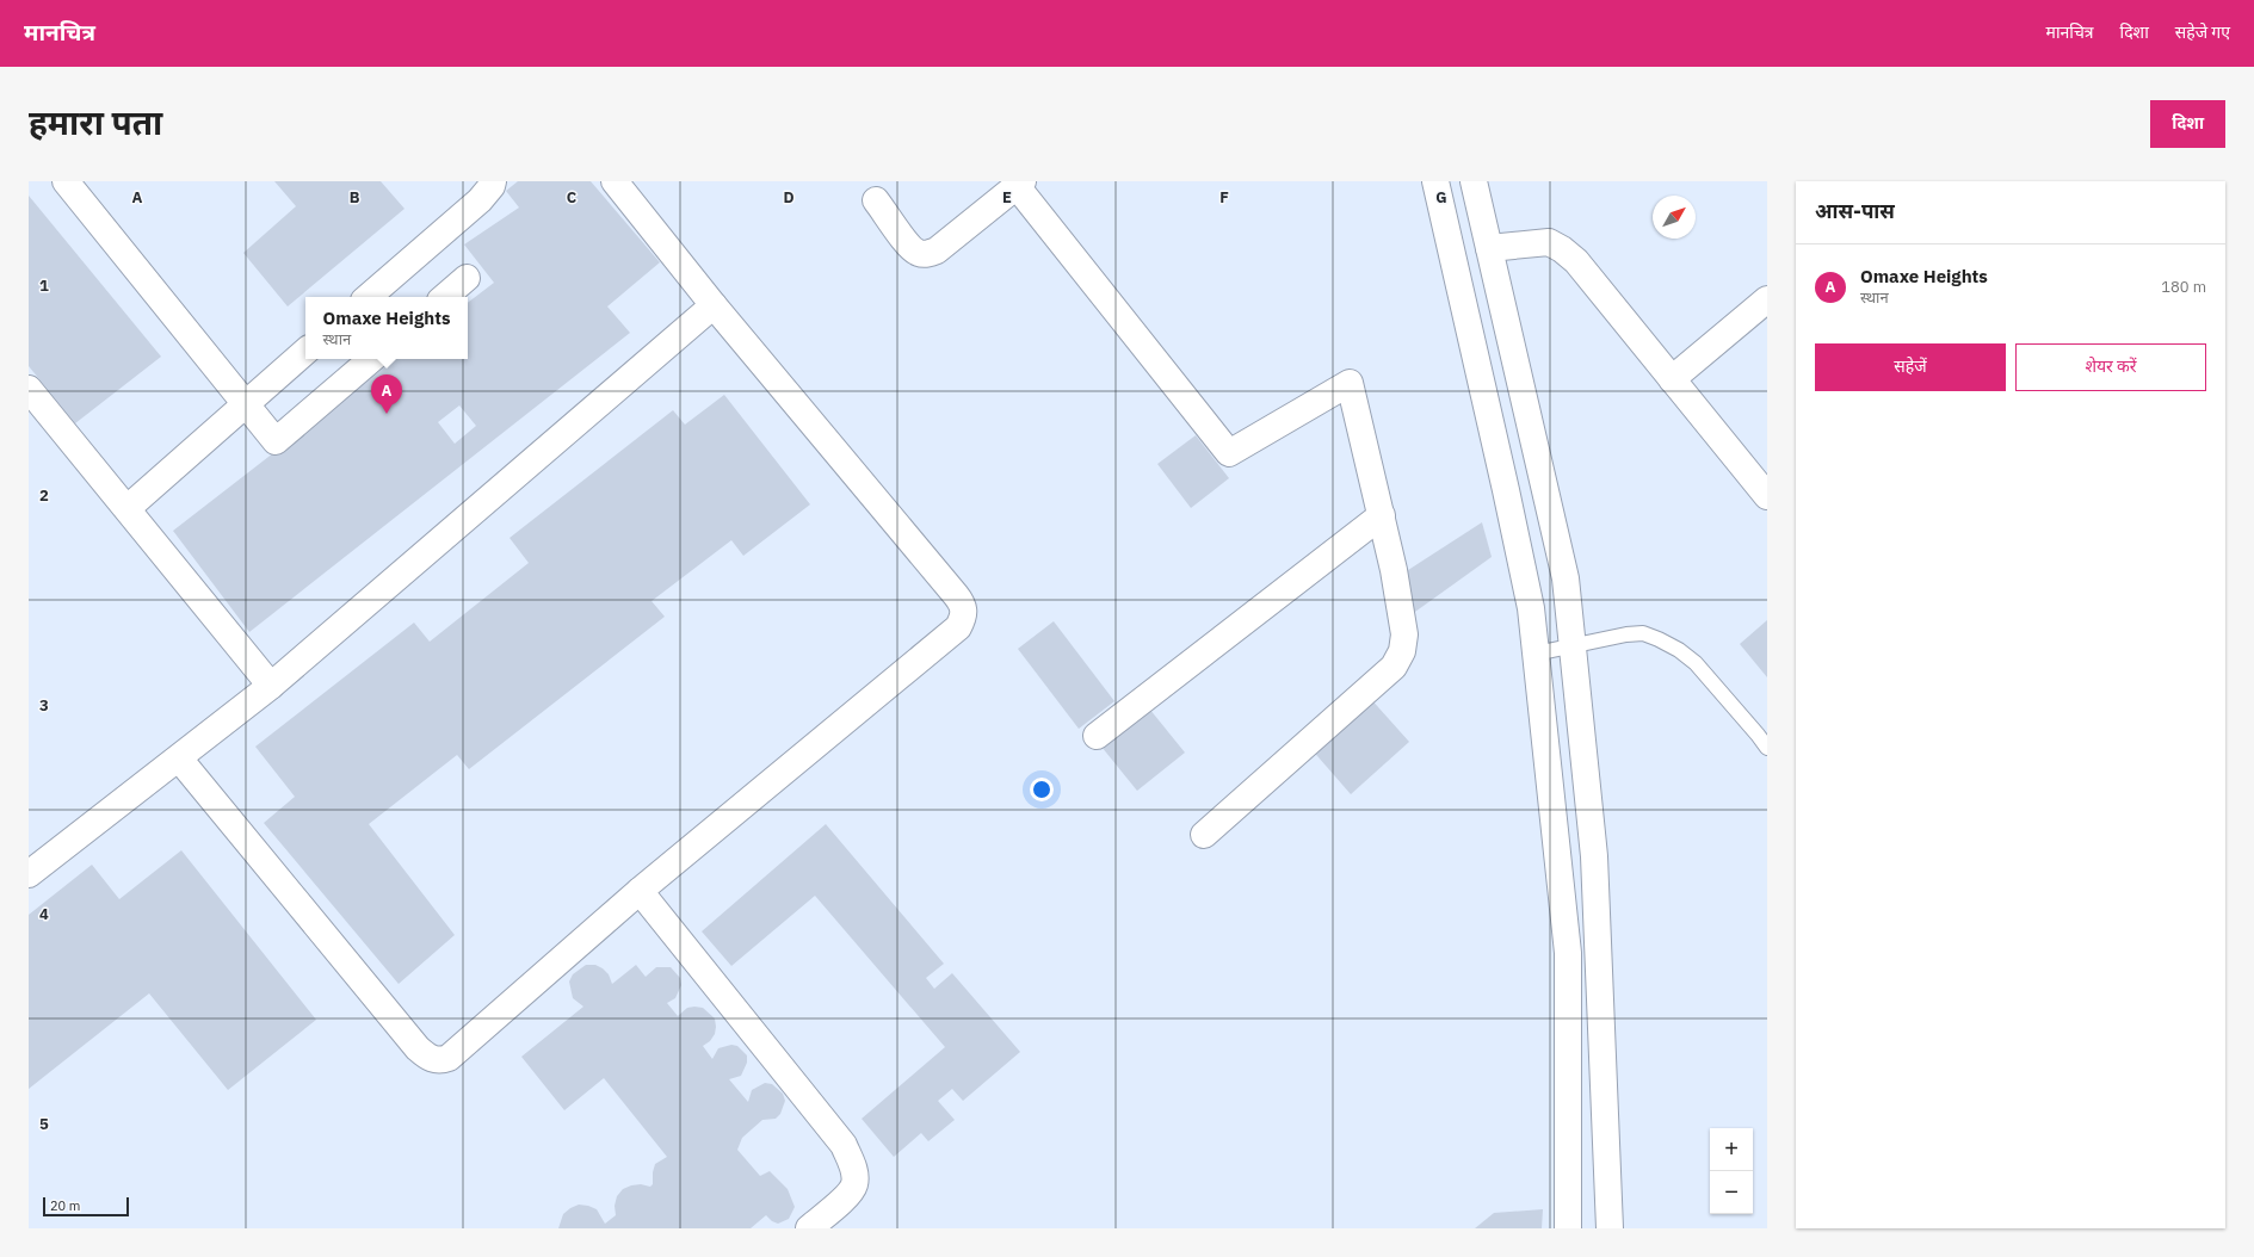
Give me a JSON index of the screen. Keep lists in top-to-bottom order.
{
  "scale_bar": "20 m",
  "north": "top right",
  "page": {
    "header": "मानचित्र",
    "nav": ["मानचित्र", "दिशा", "सहेजे गए"],
    "title": "हमारा पता",
    "buttons": [
      "दिशा",
      ["सहेजें", "शेयर करें"]
    ],
    "heading": "आस-पास",
    "list": [
      {
        "mark": "A",
        "name": "Omaxe Heights",
        "note": "स्थान",
        "value": "180 m"
      }
    ],
    "popup": ["Omaxe Heights", "स्थान"],
    "pins": "A",
    "map_buttons": ["+", "−"],
    "scale": "20 m"
  },
  "grid": {
    "columns": [
      "A",
      "B",
      "C",
      "D",
      "E",
      "F",
      "G"
    ],
    "rows": [
      "1",
      "2",
      "3",
      "4",
      "5"
    ]
  }
}
